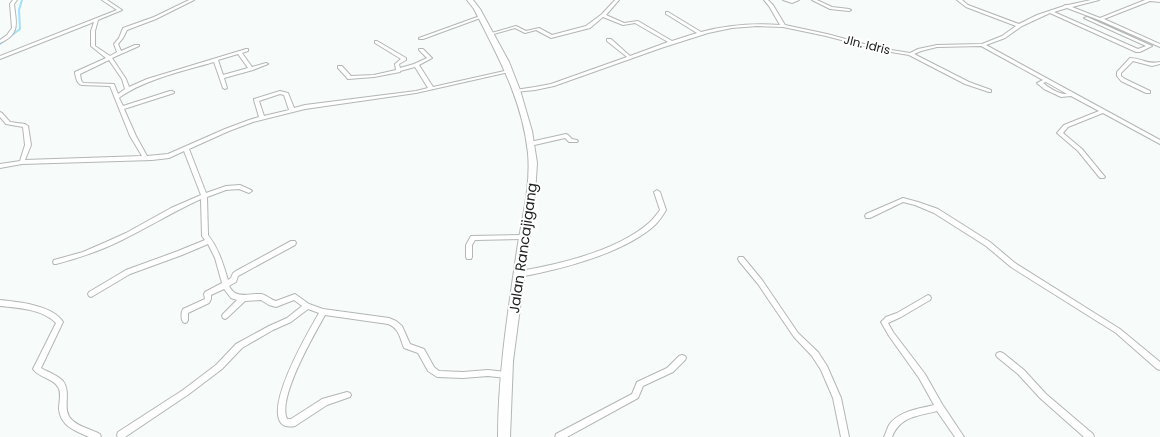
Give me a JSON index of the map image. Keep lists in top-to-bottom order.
{
  "streets": {
    "main road": ["Jalan Rancajigang"],
    "street": ["Jln. Idris"]
  },
  "crossings": [
    ["Jln. Idris", "Jalan Rancajigang"]
  ]
}
